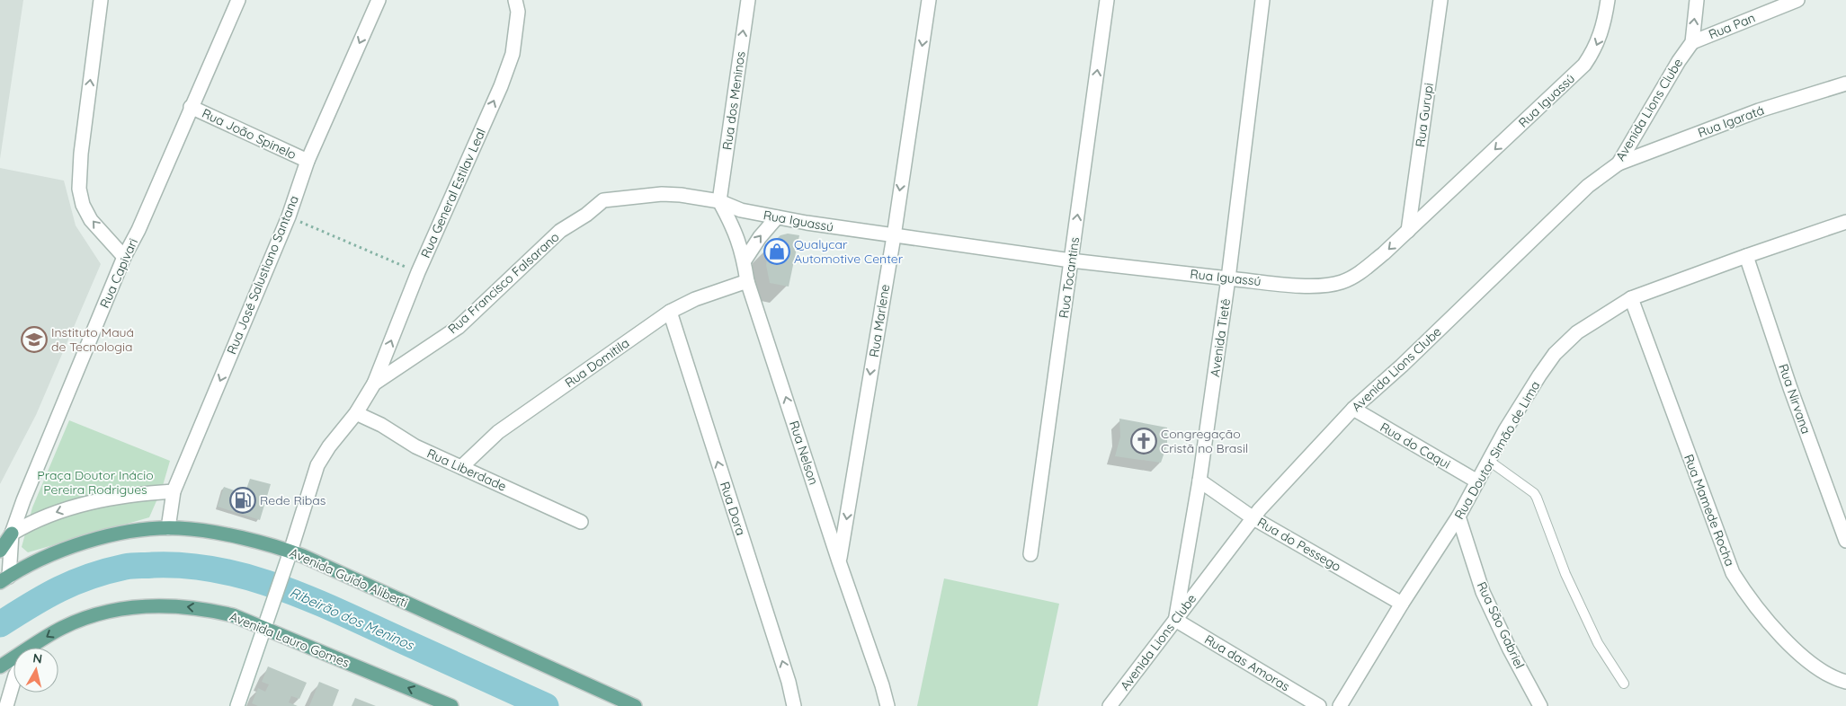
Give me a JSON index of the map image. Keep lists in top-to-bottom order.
{
  "streets": {
    "main road": ["Avenida Guido Aliberti", "Avenida Lauro Gomes"],
    "street": [
      "Rua Pan",
      "Rua dos Meninos",
      "Rua Iguassú",
      "Avenida Lions Clube",
      "Rua Gurupi",
      "Rua Igaratá",
      "Rua João Spinelo",
      "Rua General Estilav Leal",
      "Rua Capivari",
      "Rua José Salustiano Santana",
      "Rua Tocantins",
      "Rua Francisco Falsarano",
      "Rua Marlene",
      "Avenida Tietê",
      "Rua Domitila",
      "Rua Nirvana",
      "Rua do Caqui",
      "Rua Doutor Simão de Lima",
      "Rua Nelson",
      "Rua Liberdade",
      "Rua Dora",
      "Rua Mamede Rocha",
      "Rua do Pessego",
      "Rua São Gabriel",
      "Rua das Amoras"
    ]
  },
  "crossings": [
    ["Rua Pan", "Avenida Lions Clube"],
    ["Rua dos Meninos", "Rua Iguassú"],
    ["Rua dos Meninos", "Rua Francisco Falsarano"],
    ["Rua dos Meninos", "Rua Nelson"],
    ["Rua Iguassú", "Rua Gurupi"],
    ["Rua Iguassú", "Rua Tocantins"],
    ["Rua Iguassú", "Rua Francisco Falsarano"],
    ["Rua Iguassú", "Rua Marlene"],
    ["Rua Iguassú", "Avenida Tietê"],
    ["Rua Iguassú", "Rua Nelson"],
    ["Avenida Lions Clube", "Rua Igaratá"],
    ["Avenida Lions Clube", "Avenida Tietê"],
    ["Avenida Lions Clube", "Rua do Caqui"],
    ["Avenida Lions Clube", "Rua do Pessego"],
    ["Avenida Lions Clube", "Rua das Amoras"],
    ["Rua João Spinelo", "Rua Capivari"],
    ["Rua João Spinelo", "Rua José Salustiano Santana"],
    ["Rua General Estilav Leal", "Rua Francisco Falsarano"],
    ["Rua Capivari", "Avenida Guido Aliberti"],
    ["Rua José Salustiano Santana", "Avenida Guido Aliberti"],
    ["Rua Francisco Falsarano", "Rua Nelson"],
    ["Rua Francisco Falsarano", "Rua Liberdade"],
    ["Rua Francisco Falsarano", "Avenida Guido Aliberti"],
    ["Rua Francisco Falsarano", "Avenida Lauro Gomes"],
    ["Rua Marlene", "Rua Nelson"],
    ["Avenida Tietê", "Rua do Pessego"],
    ["Avenida Tietê", "Rua das Amoras"],
    ["Rua Domitila", "Rua Nelson"],
    ["Rua Domitila", "Rua Liberdade"],
    ["Rua Domitila", "Rua Dora"],
    ["Rua Nirvana", "Rua Doutor Simão de Lima"],
    ["Rua do Caqui", "Rua Doutor Simão de Lima"],
    ["Rua Doutor Simão de Lima", "Rua Mamede Rocha"],
    ["Rua Doutor Simão de Lima", "Rua do Pessego"],
    ["Rua Doutor Simão de Lima", "Rua São Gabriel"]
  ],
  "one_way": [
    "Rua dos Meninos",
    "Rua Iguassú",
    "Rua General Estilav Leal",
    "Rua José Salustiano Santana",
    "Rua Tocantins",
    "Rua Marlene",
    "Rua Nelson",
    "Rua Dora",
    "Avenida Lauro Gomes"
  ],
  "water": ["Ribeirão dos Meninos"],
  "parks": ["Praça Doutor Inácio Pereira Rodrigues"],
  "places": {
    "shop": ["Qualycar Automotive Center"],
    "school or university": ["Instituto Mauá de Tecnologia"],
    "church": ["Congregação Cristã no Brasil"],
    "fuel station": ["Rede Ribas"]
  },
  "north": "top"
}
